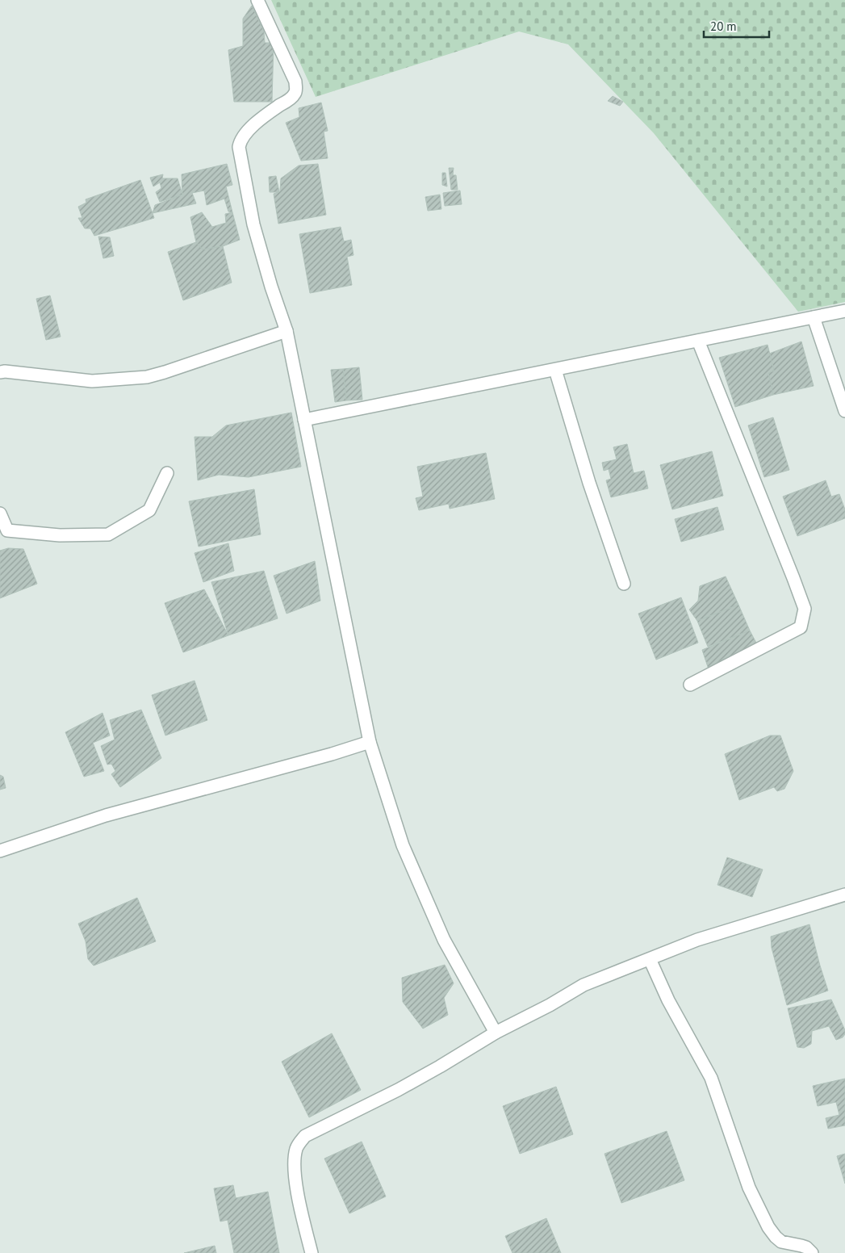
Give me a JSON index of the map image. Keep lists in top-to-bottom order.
{
  "scale_bar": "20 m"
}
